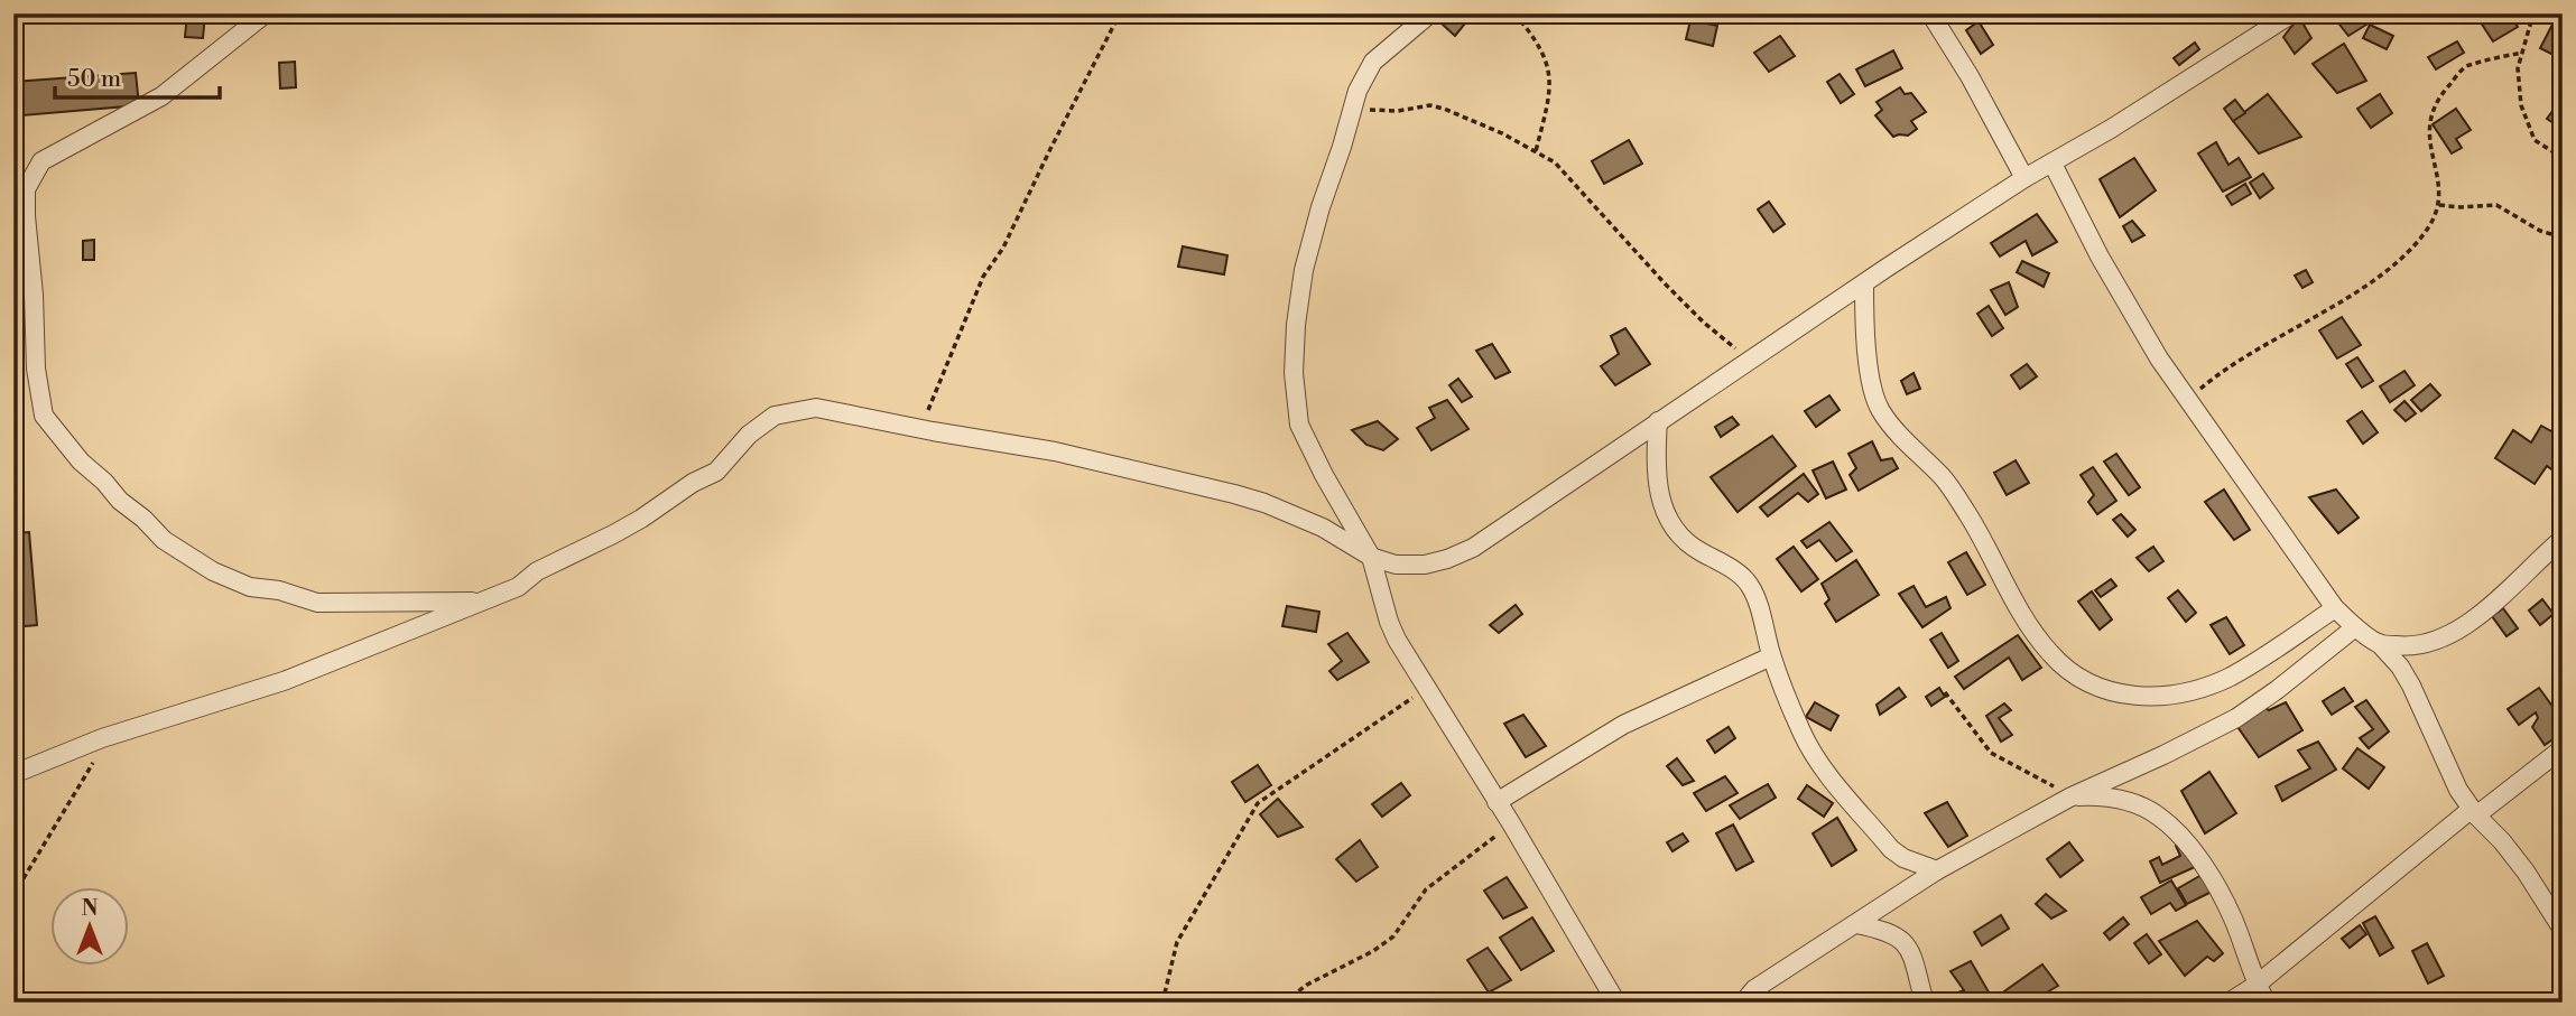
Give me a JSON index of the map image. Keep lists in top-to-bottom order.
{
  "scale_bar": "50 m",
  "north": "top"
}
